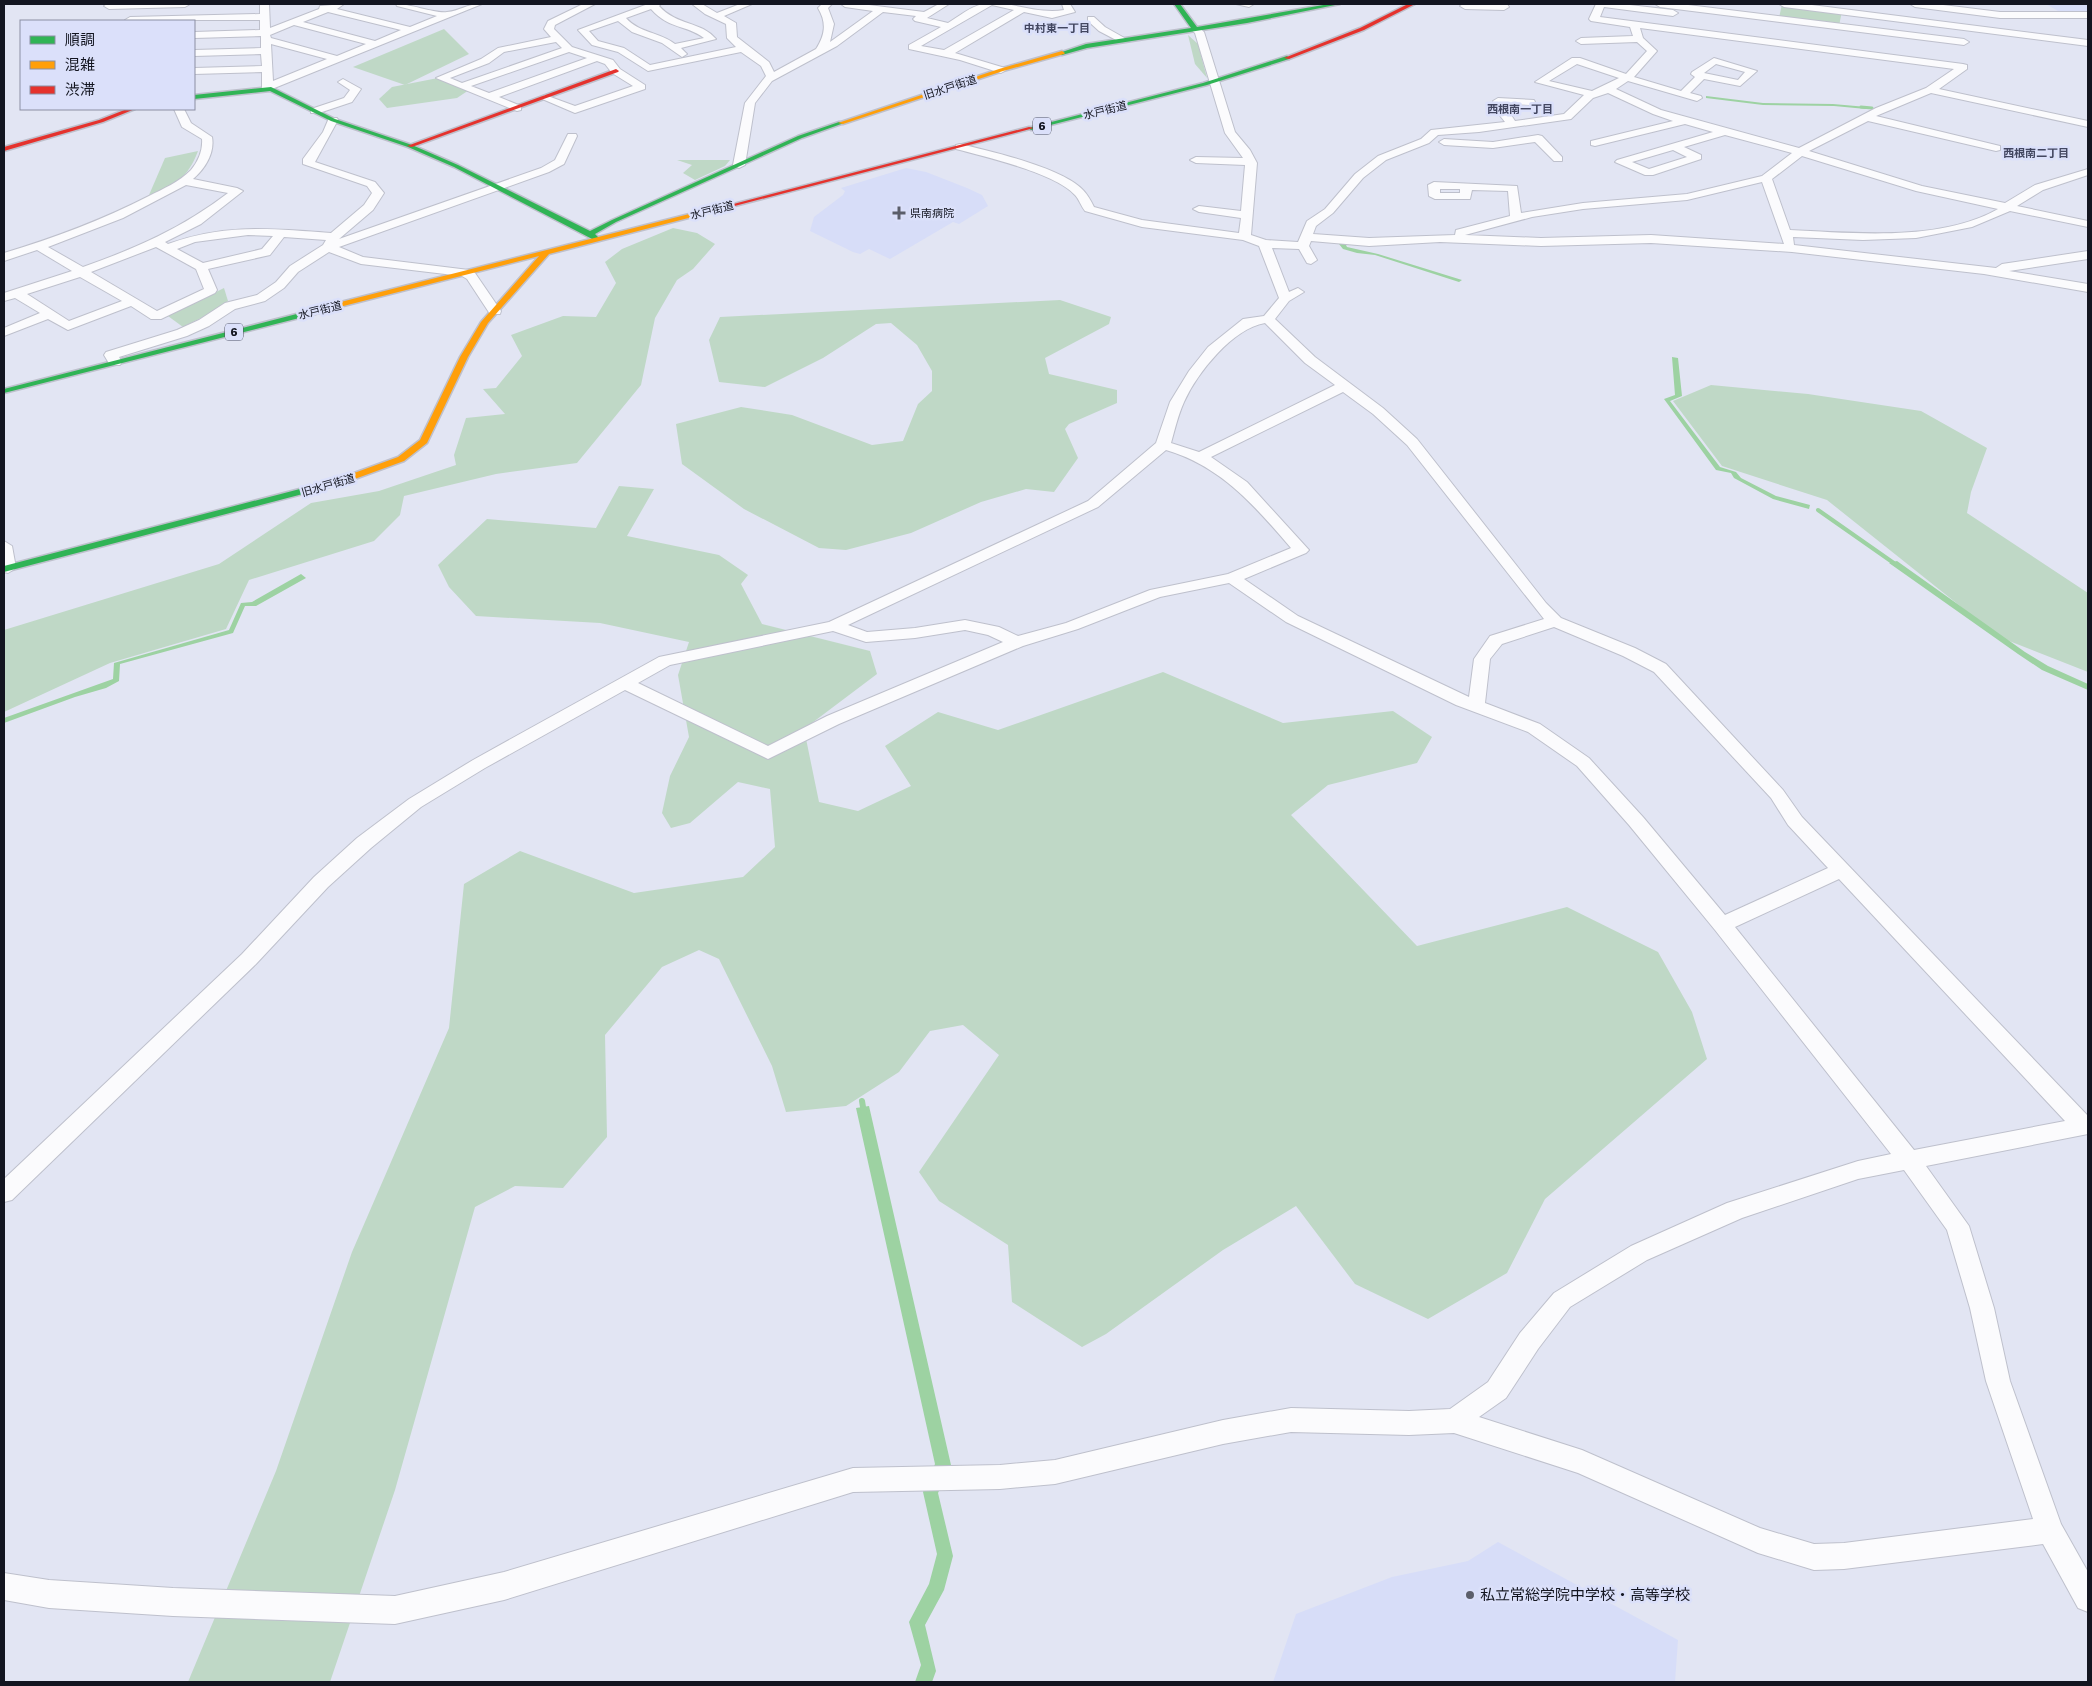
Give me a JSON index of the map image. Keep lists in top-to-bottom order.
{
  "streets": {
    "main road": ["旧水戸街道", "水戸街道", "6"]
  },
  "crossings": [
    ["旧水戸街道", "水戸街道"]
  ],
  "districts": ["中村東一丁目", "西根南一丁目", "西根南二丁目"],
  "places": {
    "health": ["県南病院"],
    "other": ["私立常総学院中学校・高等学校"]
  },
  "legend": ["順調", "混雑", "渋滞"]
}
